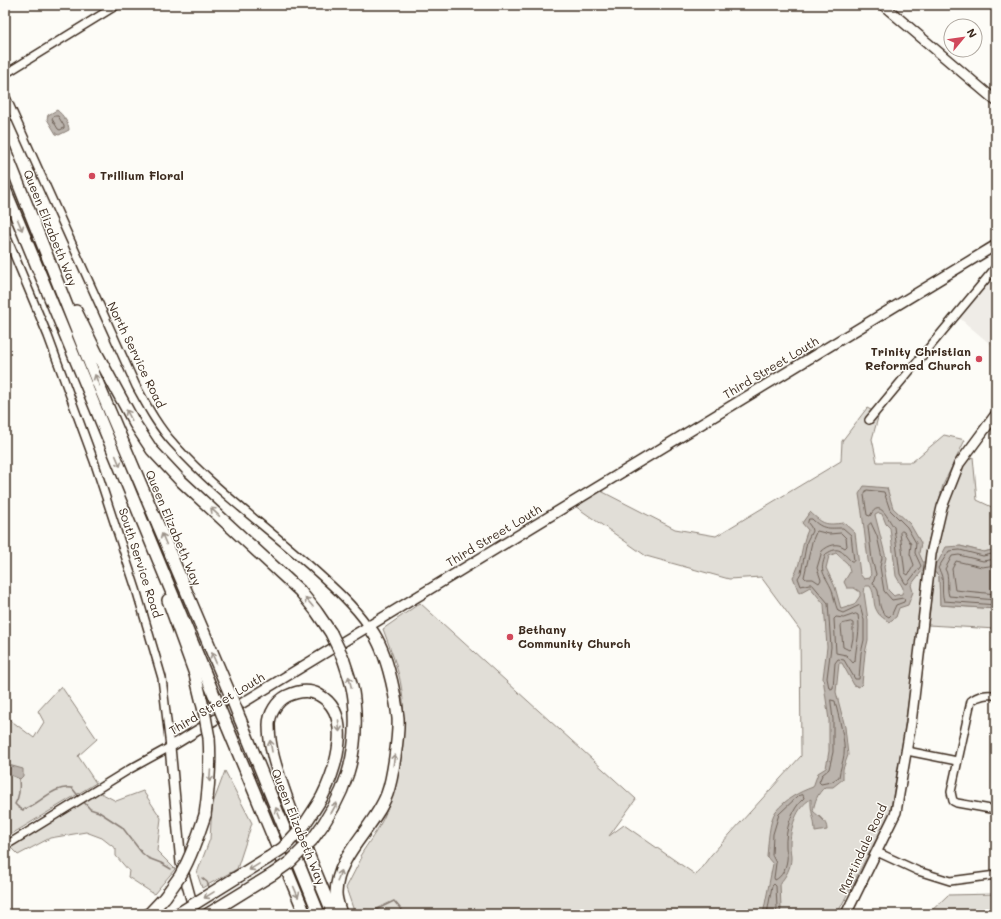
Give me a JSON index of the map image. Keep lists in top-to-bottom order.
{
  "streets": {
    "highway": ["Queen Elizabeth Way"],
    "main road": ["Third Street Louth", "South Service Road", "Martindale Road"],
    "street": ["North Service Road"]
  },
  "crossings": [
    ["North Service Road", "Third Street Louth"],
    ["Third Street Louth", "South Service Road"]
  ],
  "places": ["Trillium Floral", "Trinity Christian Reformed Church", "Bethany Community Church"],
  "north": "top right"
}
